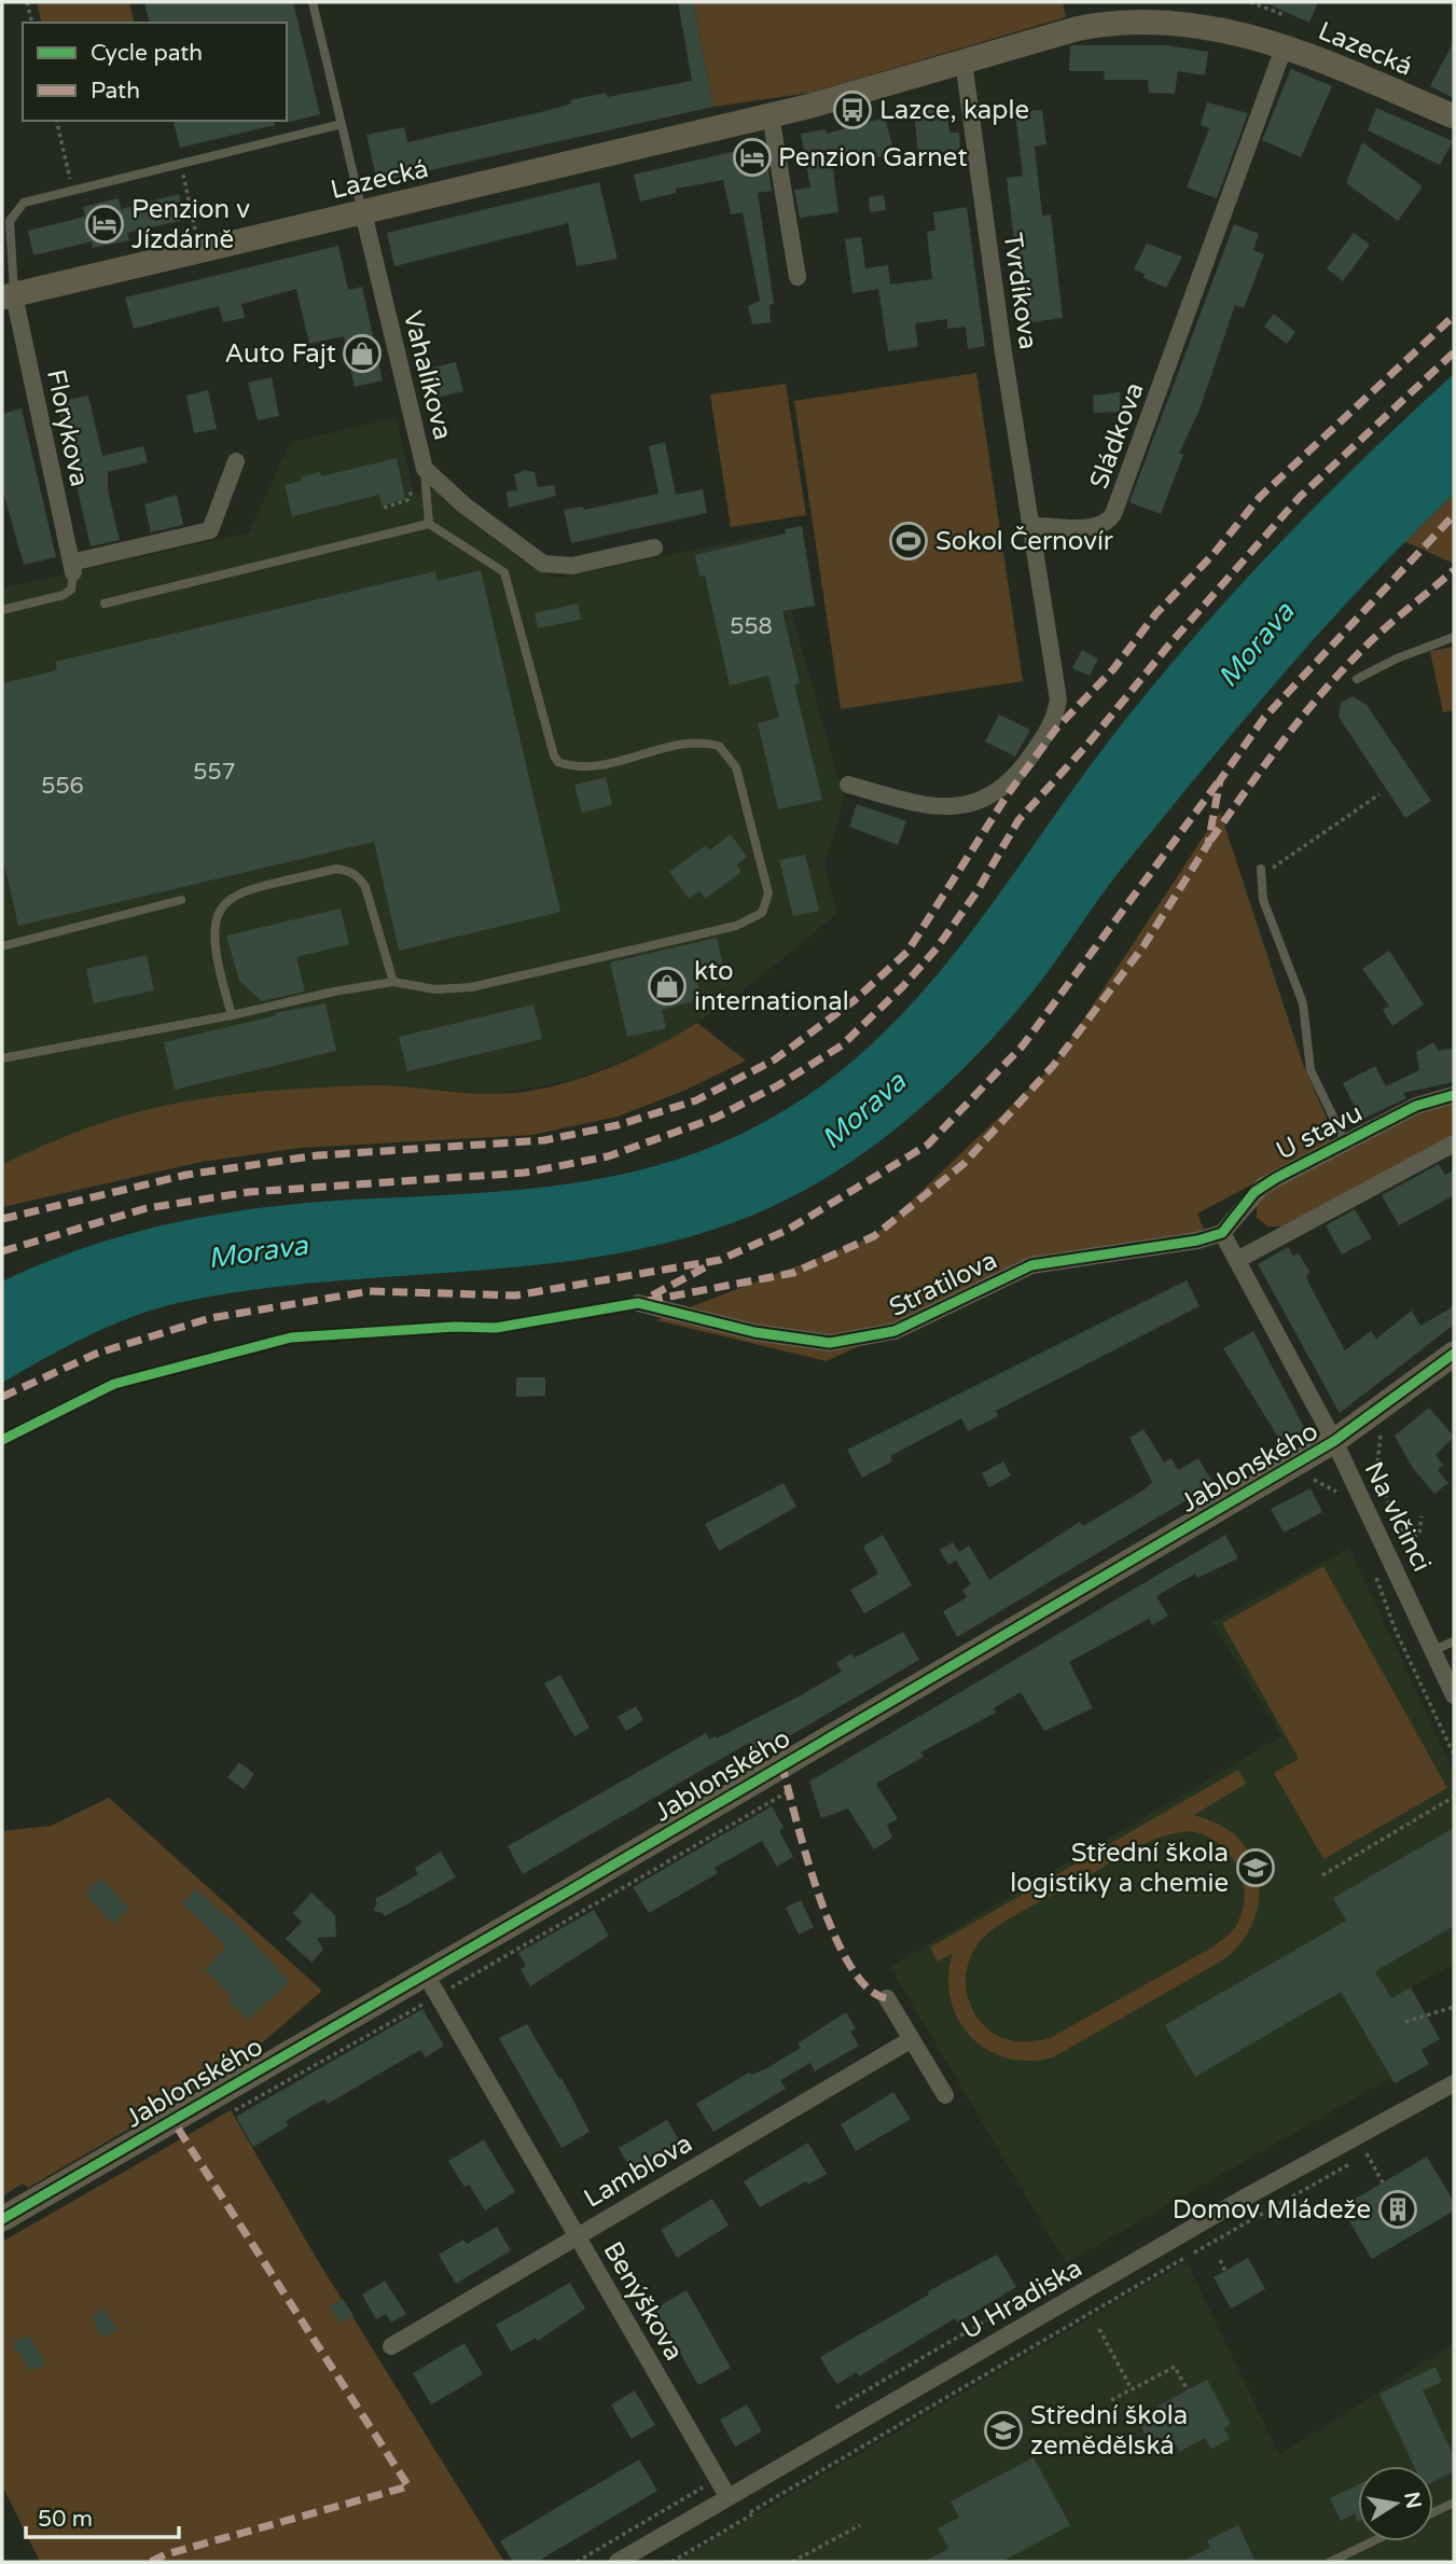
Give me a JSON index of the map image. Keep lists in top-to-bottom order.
{
  "streets": {
    "street": [
      "Lazecká",
      "Tvrdíkova",
      "Vahalíkova",
      "Florykova",
      "Sládkova",
      "U stavu",
      "Stratilova",
      "Jablonského",
      "Na vlčinci",
      "Lamblova",
      "U Hradiska",
      "Benýškova"
    ]
  },
  "crossings": [
    ["Lazecká", "Tvrdíkova"],
    ["Lazecká", "Vahalíkova"],
    ["Lazecká", "Florykova"],
    ["Lazecká", "Sládkova"],
    ["Tvrdíkova", "Sládkova"],
    ["U stavu", "Stratilova"],
    ["Jablonského", "Na vlčinci"],
    ["Jablonského", "Benýškova"],
    ["Lamblova", "Benýškova"],
    ["U Hradiska", "Benýškova"]
  ],
  "water": ["Morava"],
  "places": {
    "bus stop": ["Lazce, kaple"],
    "hotel": ["Penzion Garnet", "Penzion v Jízdárně"],
    "shop": ["Auto Fajt", "kto international"],
    "sports": ["Sokol Černovír"],
    "school or university": ["Střední škola logistiky a chemie", "Střední škola zemědělská"],
    "building": ["Domov Mládeže"]
  },
  "house_numbers": ["558", "557", "556"],
  "legend": ["Cycle path", "Path"],
  "scale_bar": "50 m",
  "north": "right"
}
